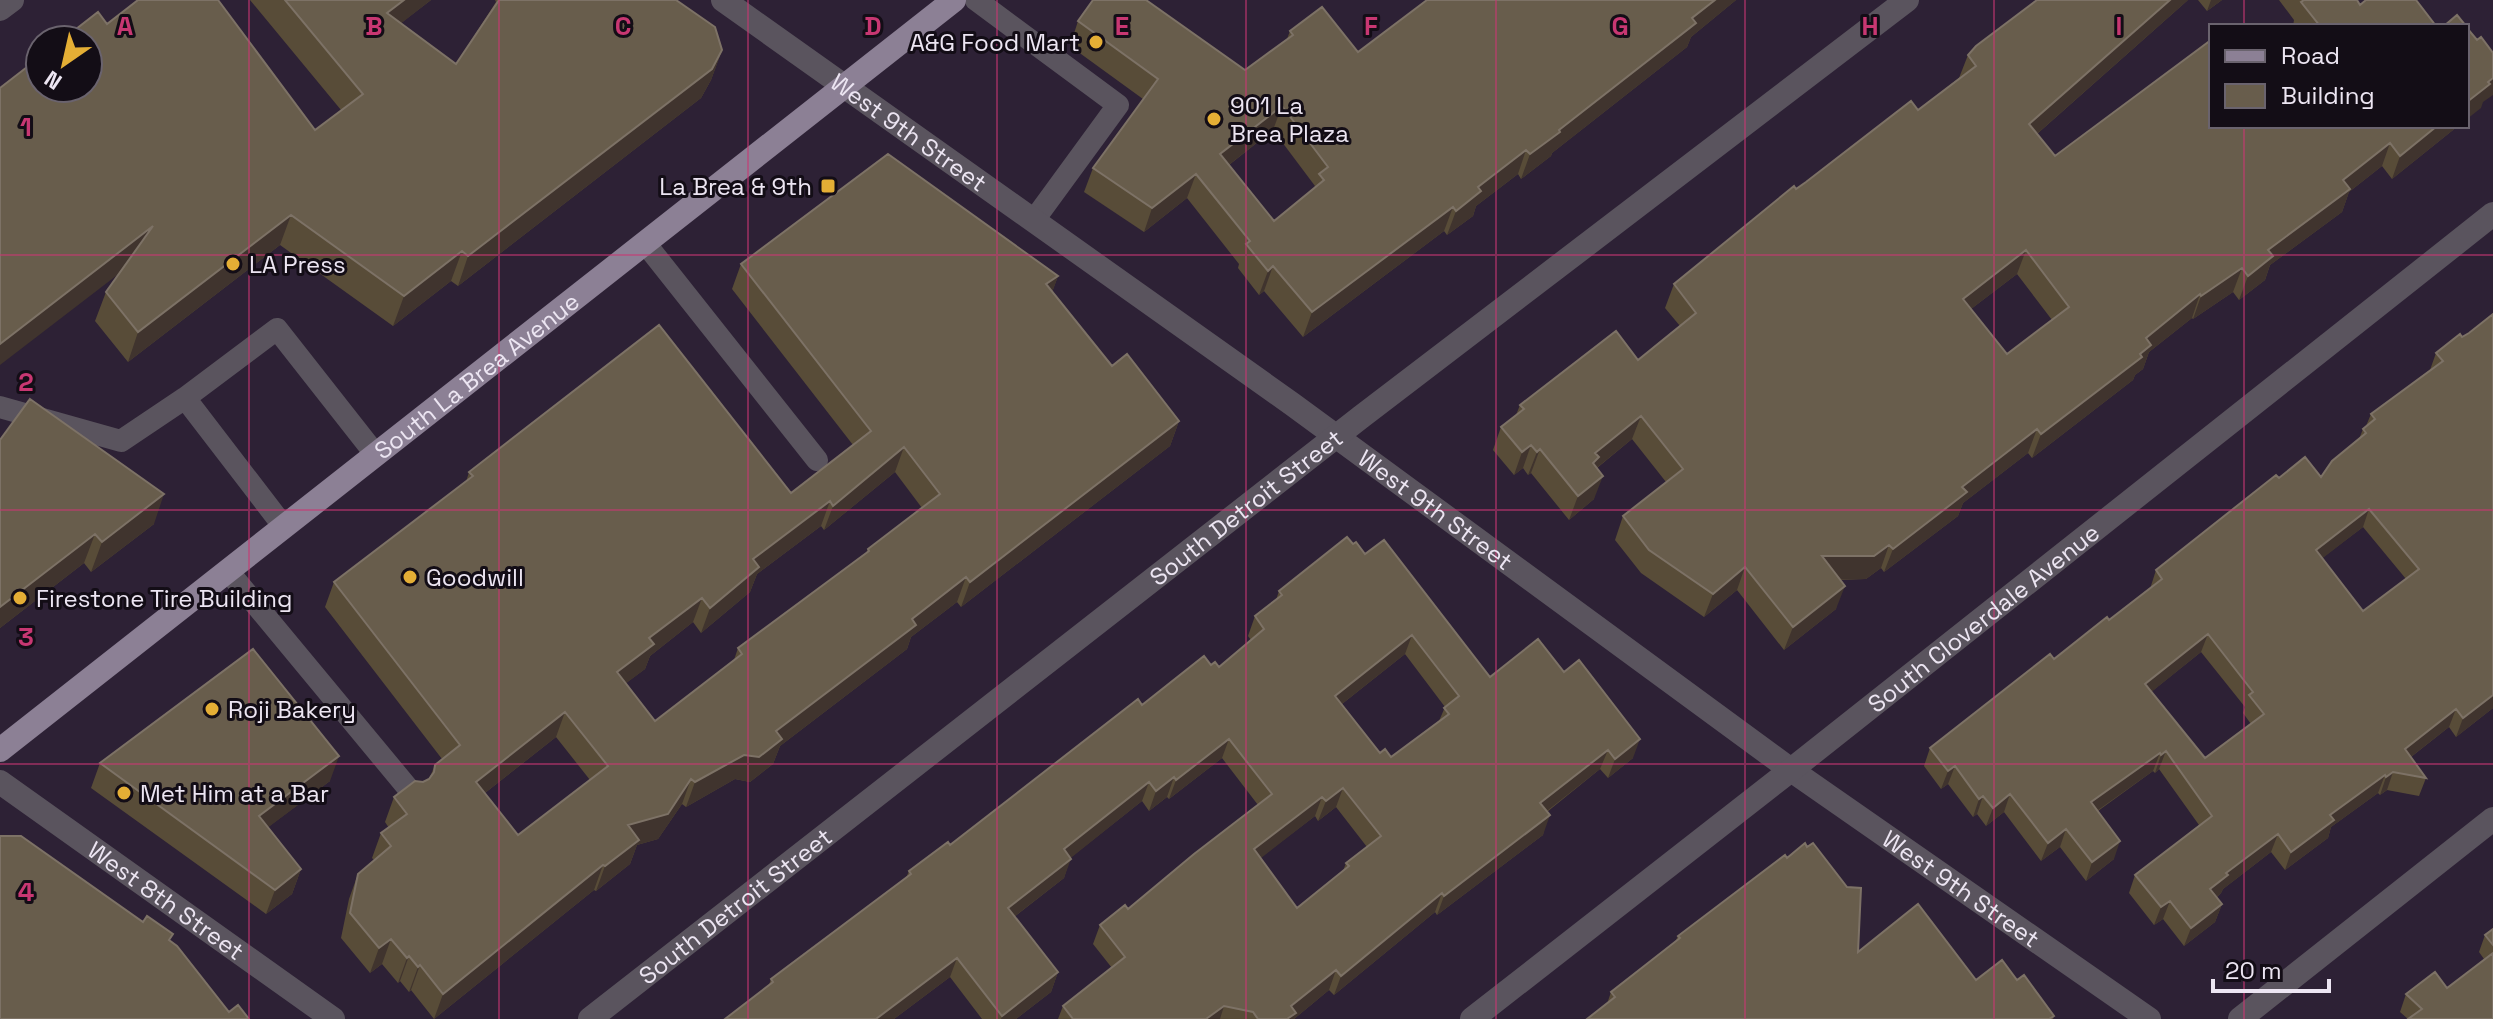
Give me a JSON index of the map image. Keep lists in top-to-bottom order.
{
  "streets": {
    "main road": ["South La Brea Avenue"],
    "street": [
      "West 9th Street",
      "South Detroit Street",
      "South Cloverdale Avenue",
      "West 8th Street"
    ]
  },
  "crossings": [
    ["West 9th Street", "South La Brea Avenue"],
    ["West 9th Street", "South Detroit Street"],
    ["West 9th Street", "South Cloverdale Avenue"]
  ],
  "places": {
    "other": [
      "A&G Food Mart",
      "901 La Brea Plaza",
      "LA Press",
      "Goodwill",
      "Firestone Tire Building",
      "Roji Bakery",
      "Met Him at a Bar"
    ],
    "transit": ["La Brea & 9th"]
  },
  "legend": ["Road", "Building"],
  "scale_bar": "20 m",
  "north": "bottom left",
  "grid": {
    "columns": [
      "A",
      "B",
      "C",
      "D",
      "E",
      "F",
      "G",
      "H",
      "I"
    ],
    "rows": [
      "1",
      "2",
      "3",
      "4"
    ]
  }
}
